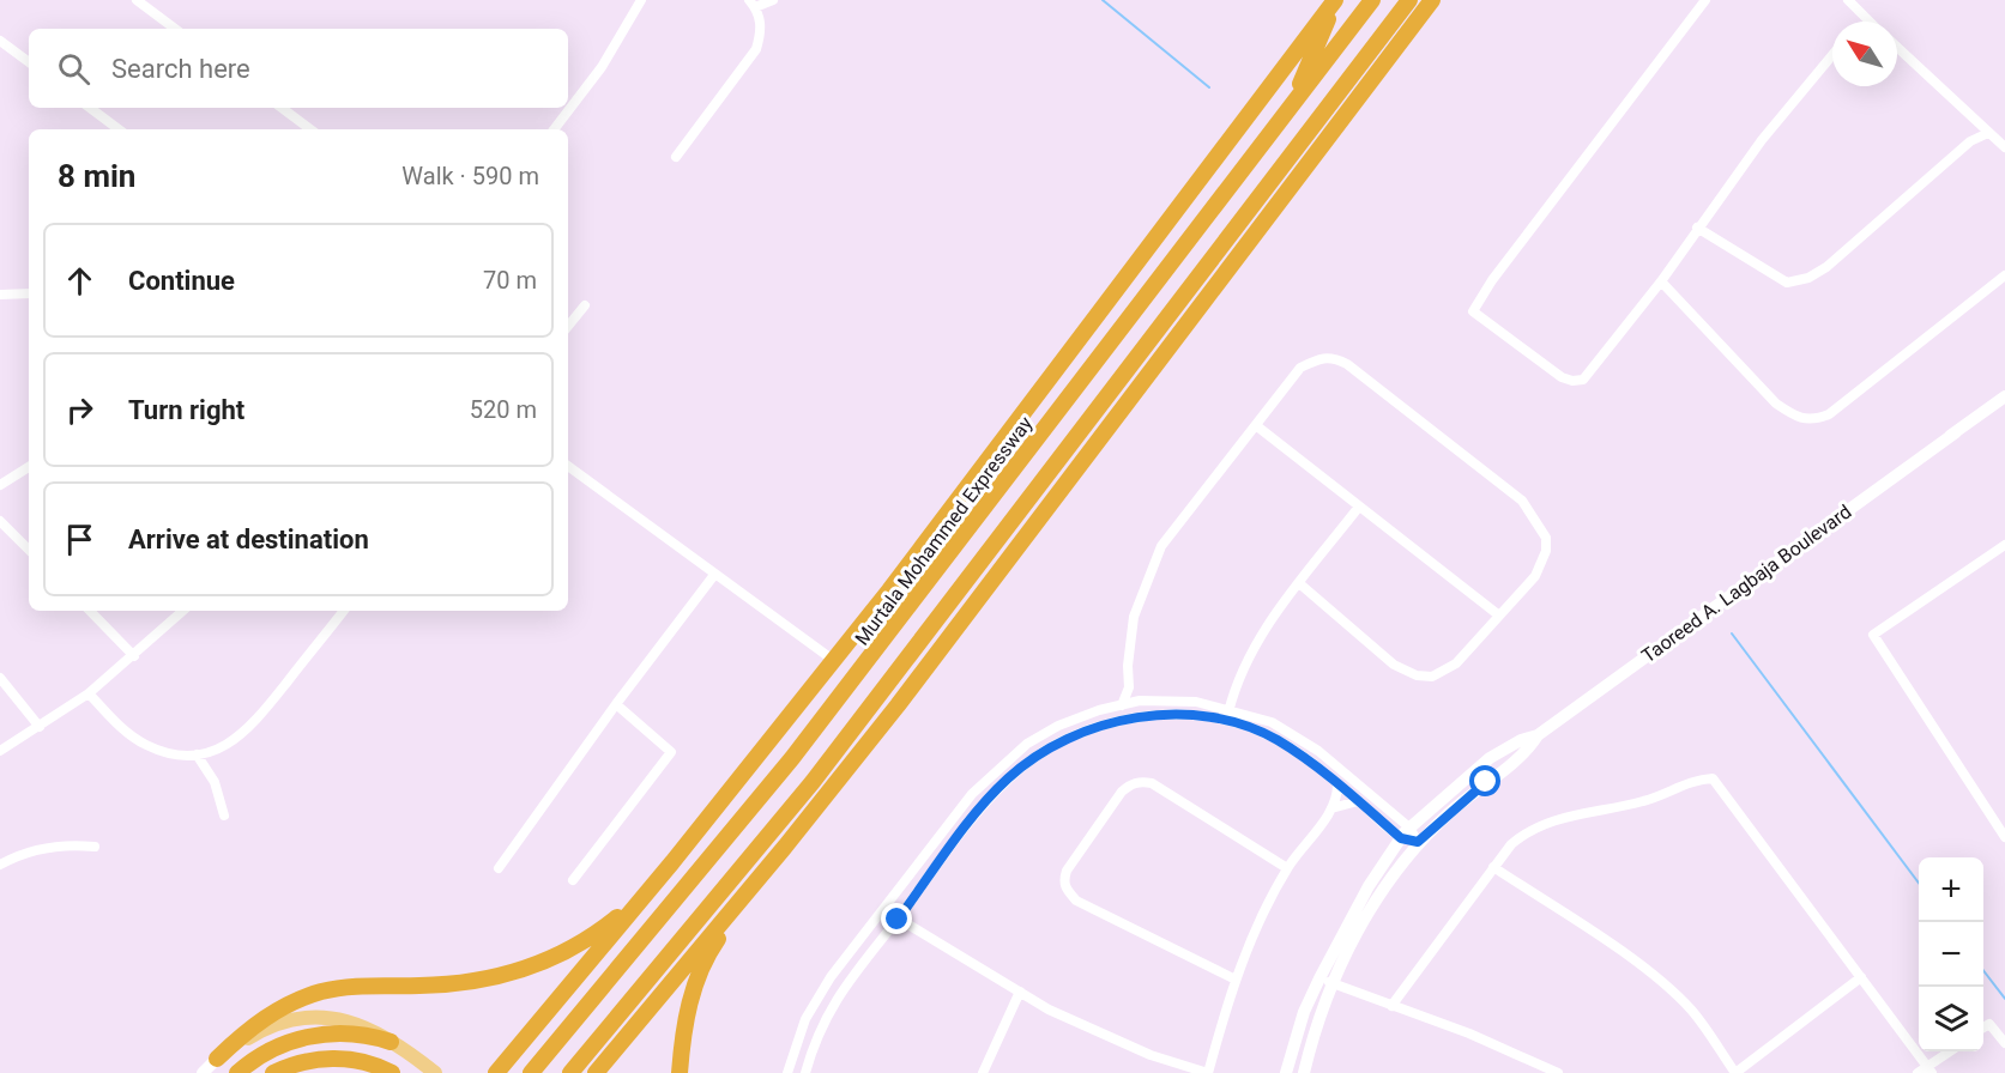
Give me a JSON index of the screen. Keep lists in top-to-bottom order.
{
  "streets": {
    "highway": ["Murtala Mohammed Expressway"],
    "street": ["Taoreed A. Lagbaja Boulevard"]
  },
  "north": "top left",
  "page": {
    "search": "Search here",
    "heading": ["8 min", "Walk · 590 m"],
    "list": [
      ["Continue", "70 m"],
      ["Turn right", "520 m"],
      "Arrive at destination"
    ],
    "map_buttons": ["+", "−"]
  }
}
